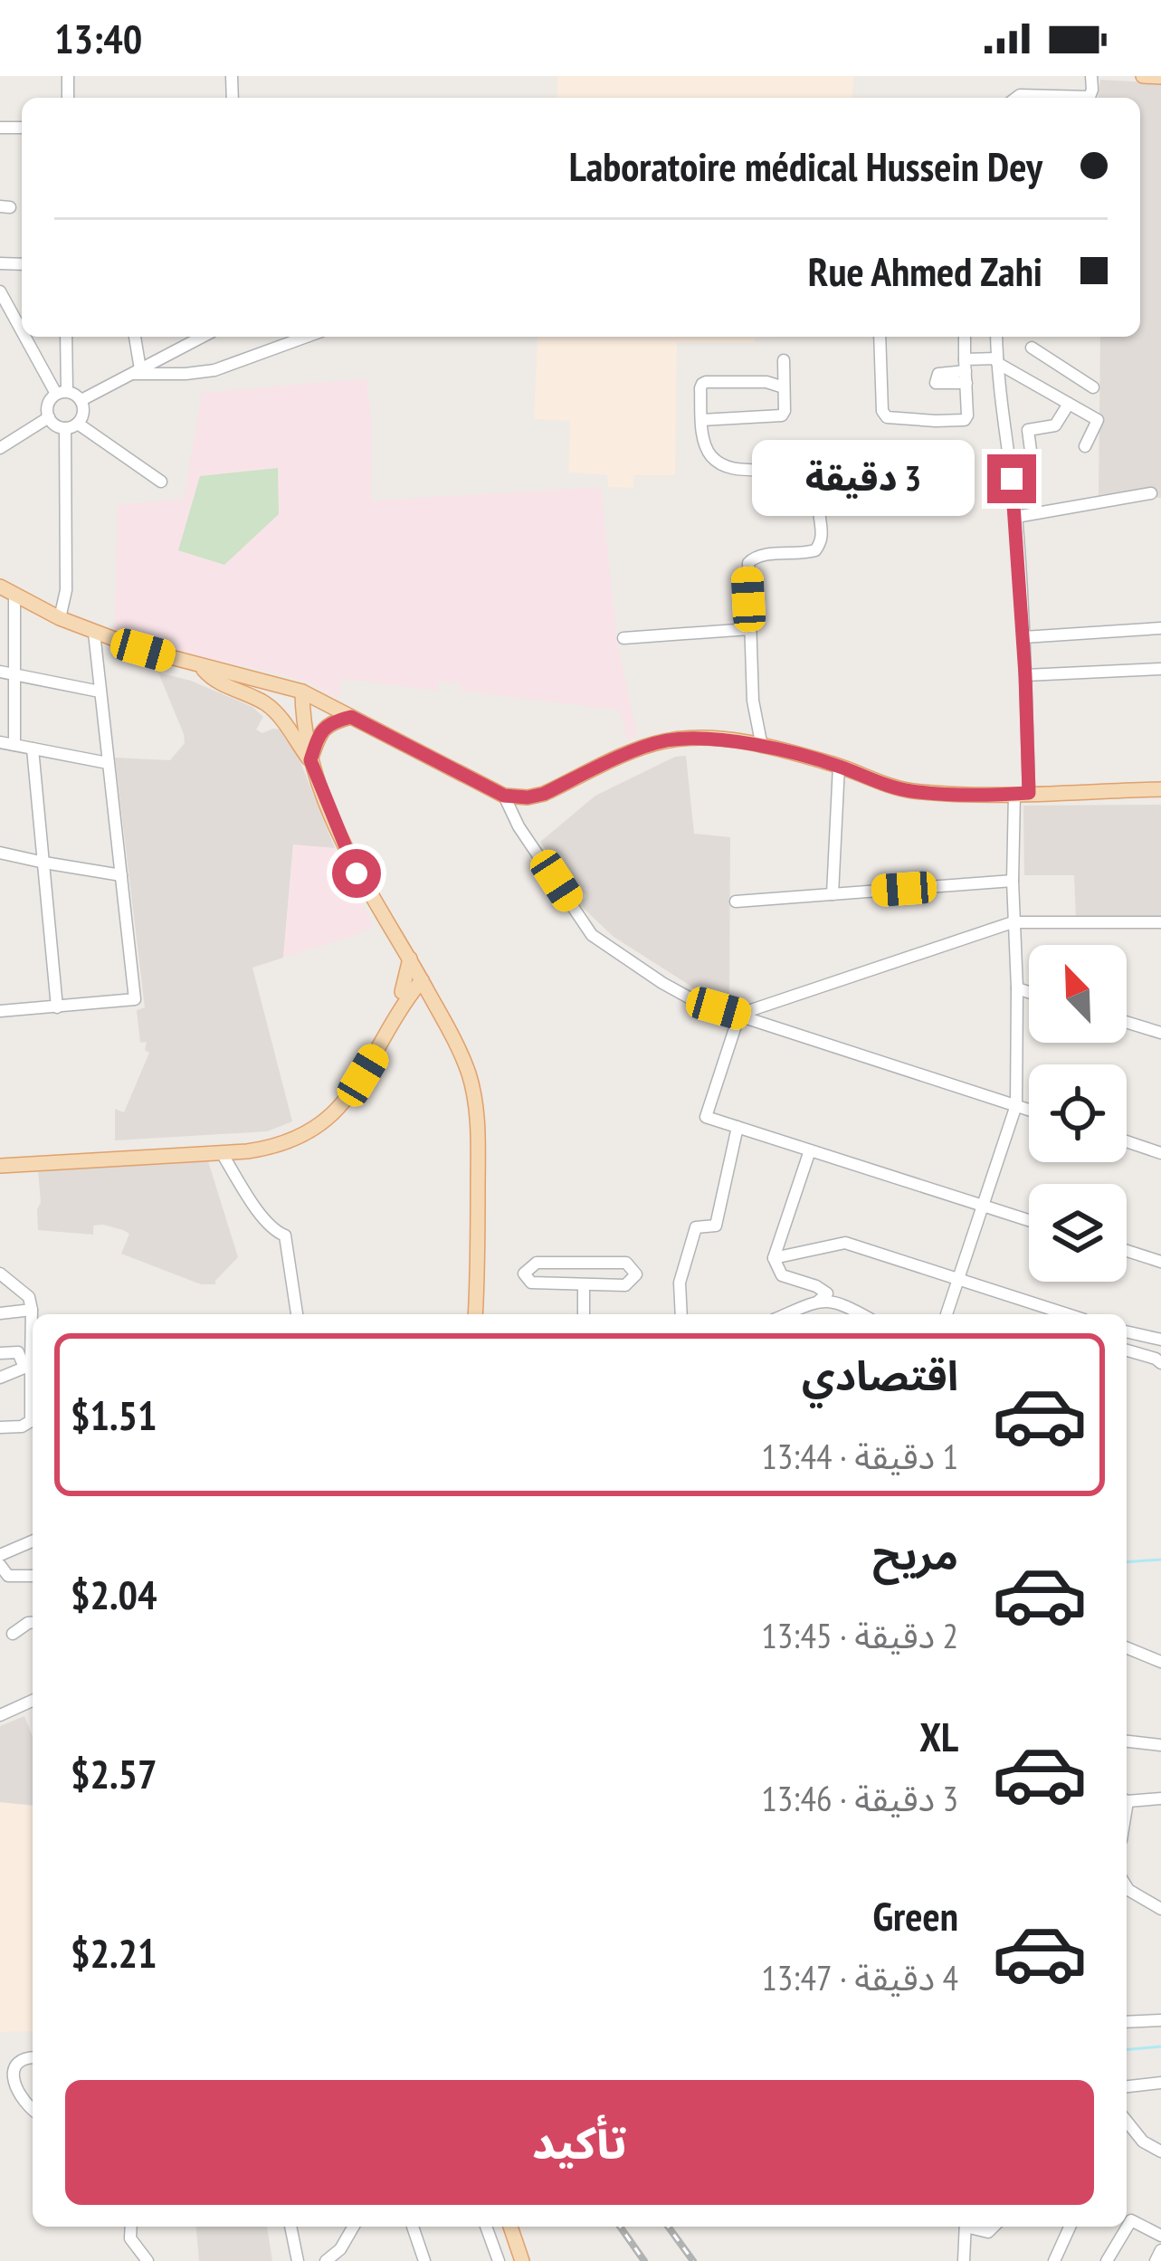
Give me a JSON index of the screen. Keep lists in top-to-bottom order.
{
  "north": "top left",
  "page": {
    "status": "13:40",
    "banner": ["Laboratoire médical Hussein Dey", "Rue Ahmed Zahi"],
    "bubble": "3 دقيقة",
    "list": [
      {
        "name": "اقتصادي",
        "note": "1 دقيقة · 13:44",
        "value": "$1.51"
      },
      {
        "name": "مريح",
        "note": "2 دقيقة · 13:45",
        "value": "$2.04"
      },
      {
        "name": "XL",
        "note": "3 دقيقة · 13:46",
        "value": "$2.57"
      },
      {
        "name": "Green",
        "note": "4 دقيقة · 13:47",
        "value": "$2.21"
      }
    ],
    "buttons": "تأكيد"
  }
}
